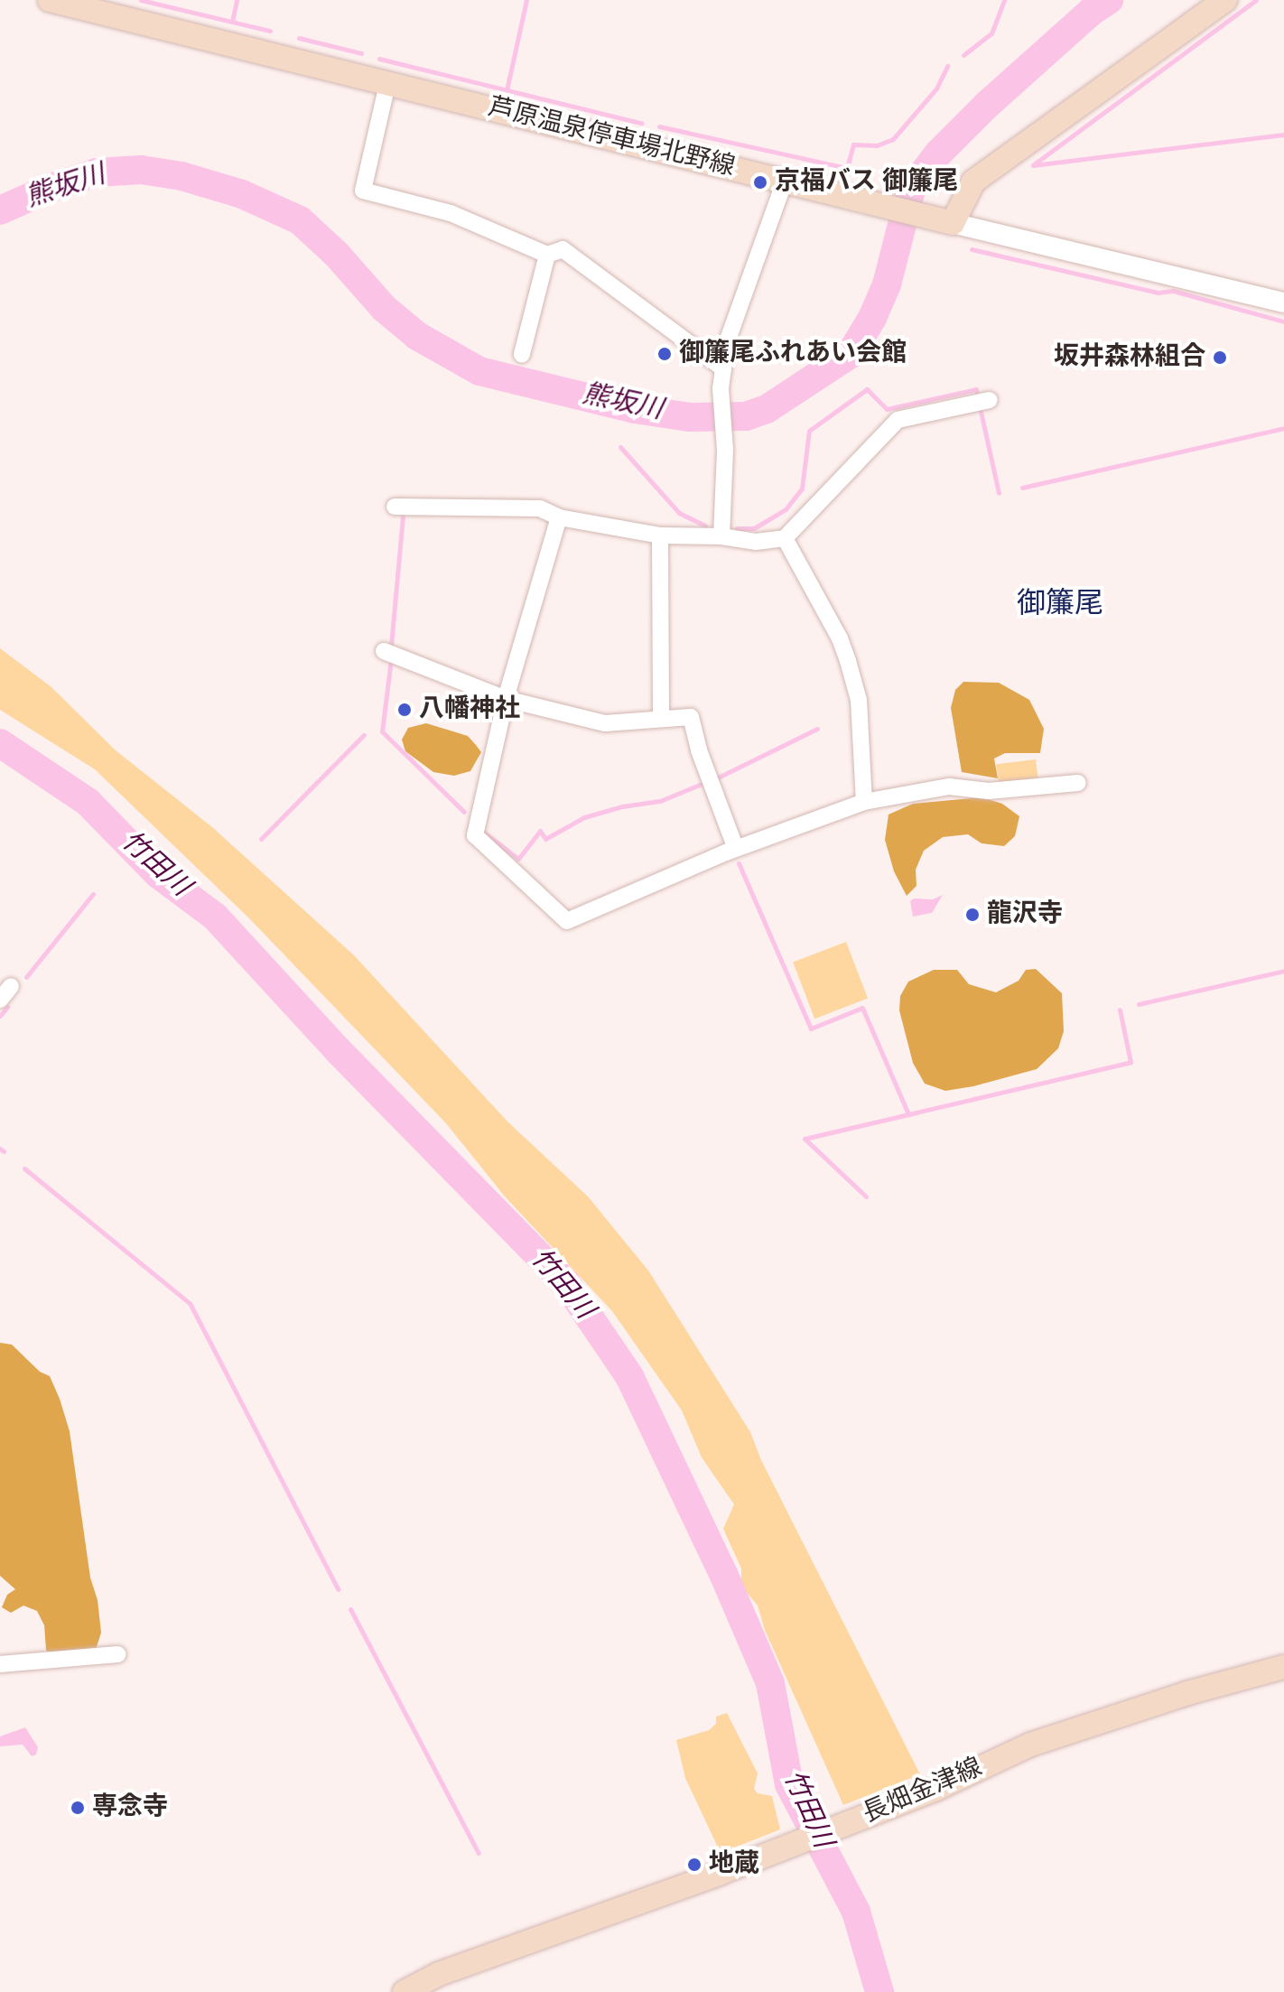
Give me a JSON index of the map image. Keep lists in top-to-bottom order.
{
  "streets": {
    "main road": ["芦原温泉停車場北野線", "長畑金津線"]
  },
  "districts": ["御簾尾"],
  "water": ["熊坂川", "竹田川"],
  "places": [
    "京福バス 御簾尾",
    "御簾尾ふれあい会館",
    "坂井森林組合",
    "八幡神社",
    "龍沢寺",
    "専念寺",
    "地蔵"
  ]
}
